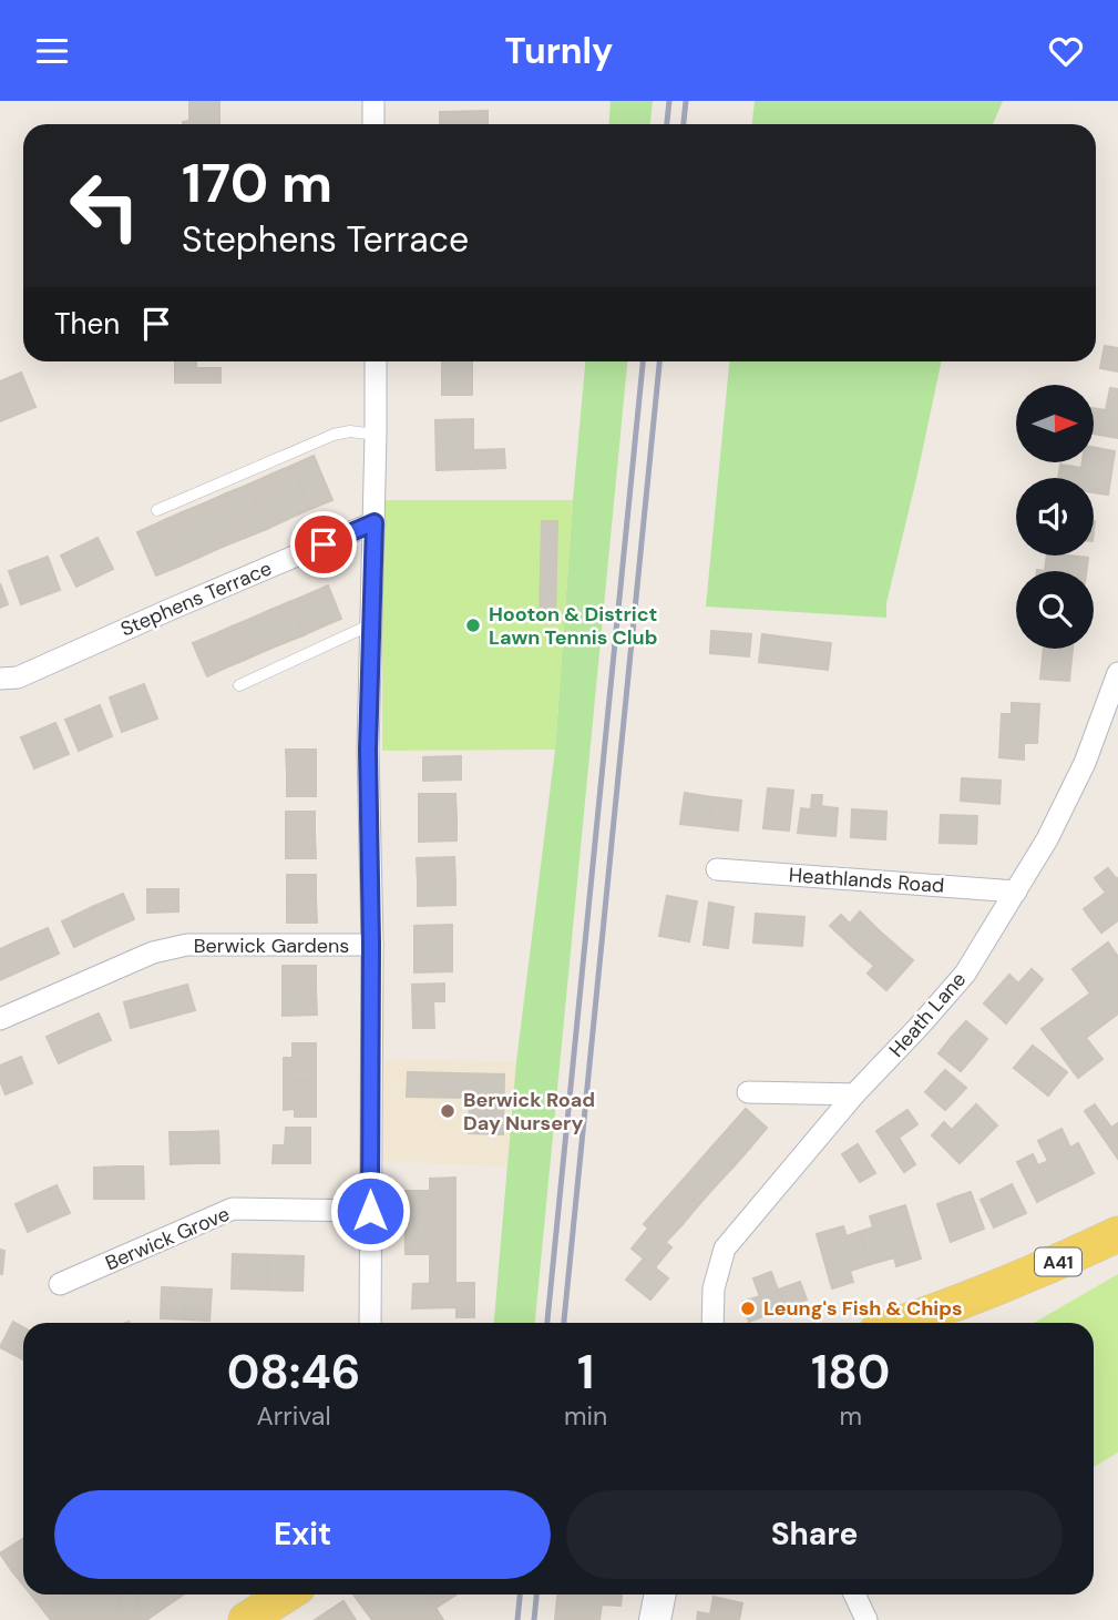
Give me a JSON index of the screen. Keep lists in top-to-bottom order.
{
  "streets": {
    "main road": ["A41"],
    "street": [
      "Stephens Terrace",
      "Heathlands Road",
      "Berwick Gardens",
      "Heath Lane",
      "Berwick Grove"
    ]
  },
  "crossings": [
    ["Heathlands Road", "Heath Lane"]
  ],
  "places": ["Hooton & District Lawn Tennis Club", "Berwick Road Day Nursery", "Leung's Fish & Chips"],
  "north": "right",
  "page": {
    "header": "Turnly",
    "turn": ["170 m", "Stephens Terrace"],
    "then": "Then",
    "eta": [
      "08:46",
      "Arrival",
      "1",
      "min",
      "180",
      "m"
    ],
    "buttons": ["Exit", "Share"]
  }
}
